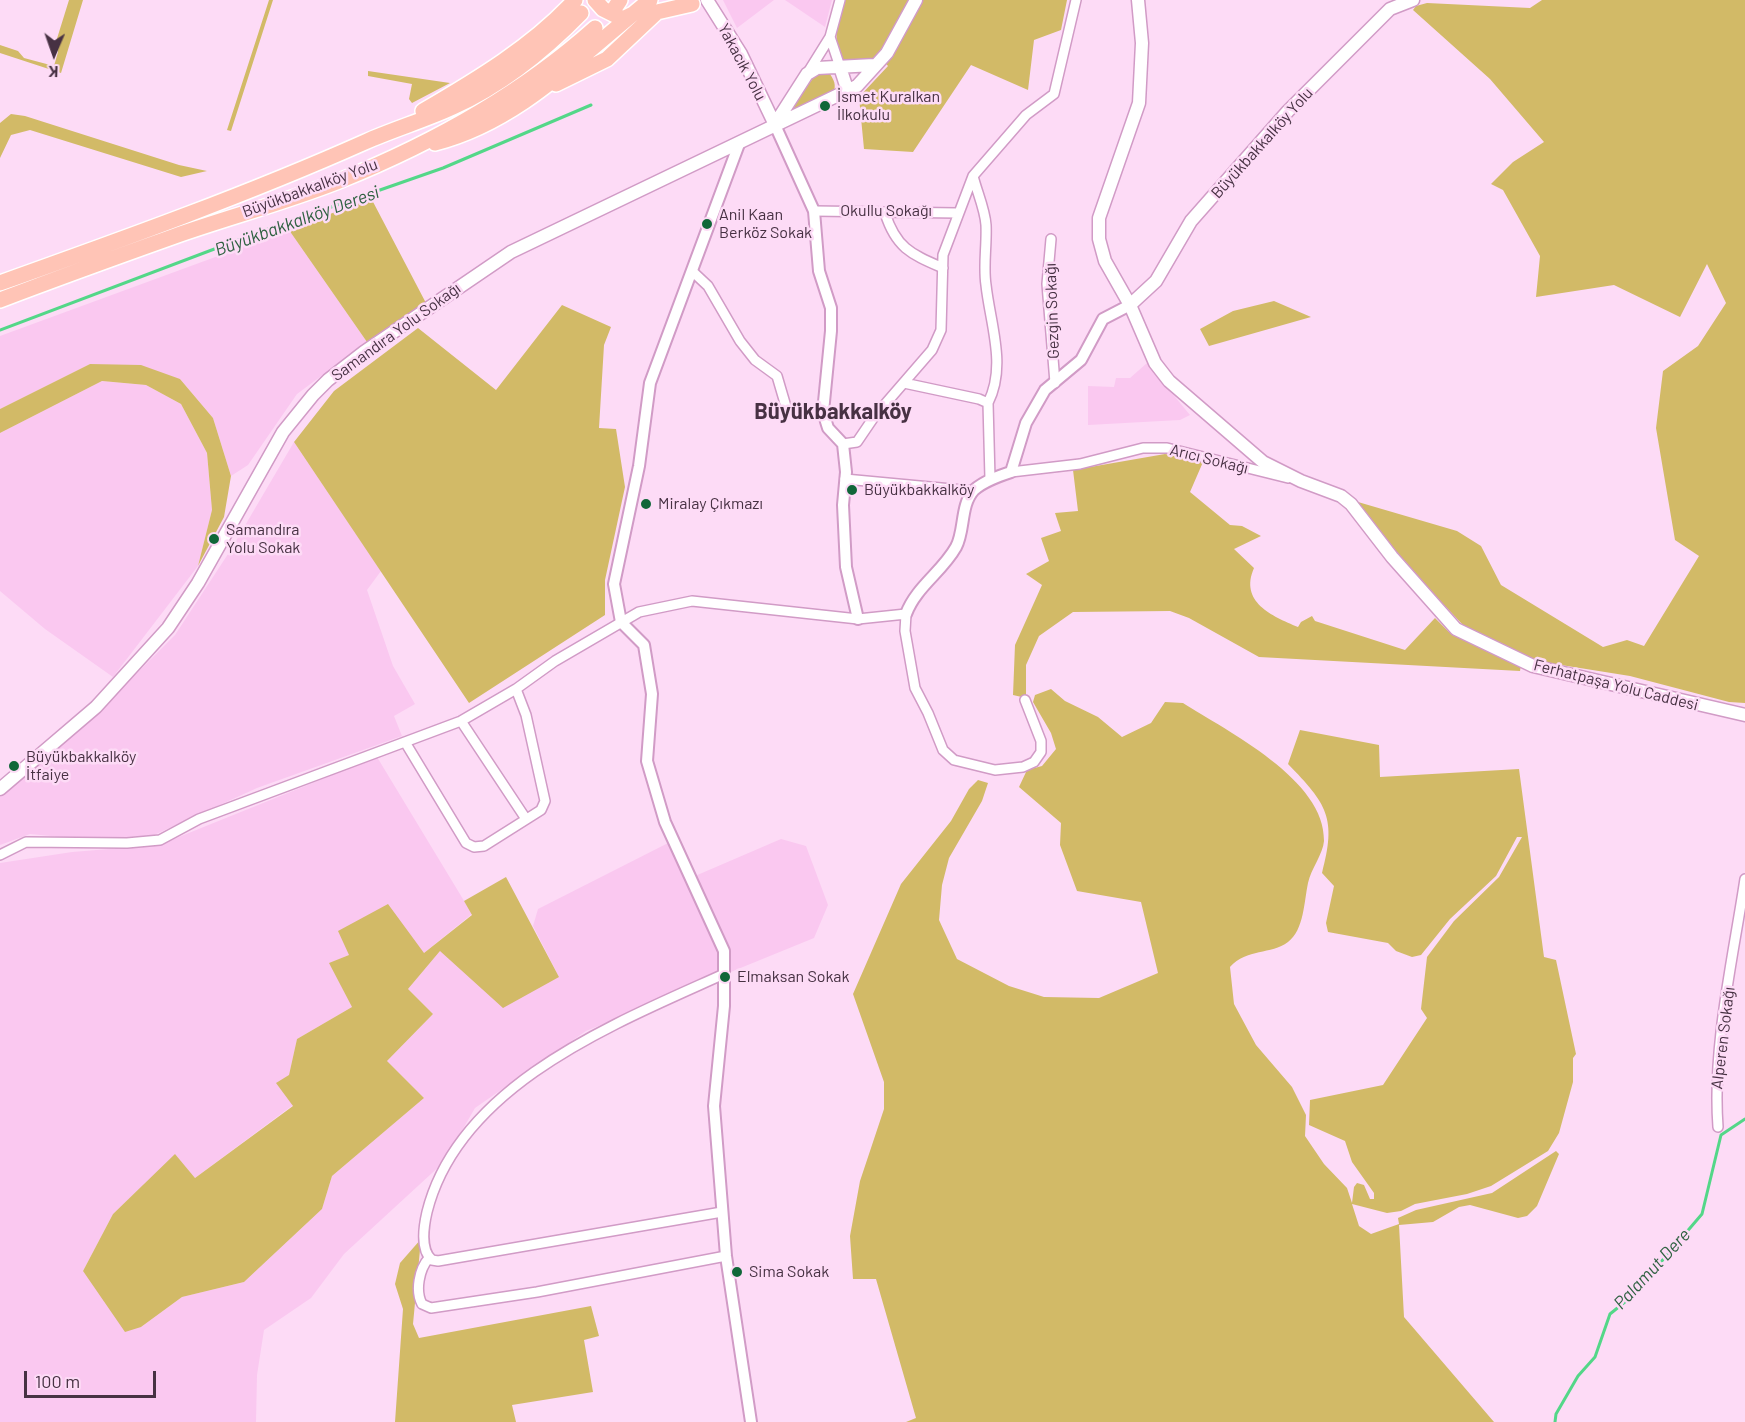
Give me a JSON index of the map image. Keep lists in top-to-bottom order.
{
  "streets": {
    "highway": ["Büyükbakkalköy Yolu"],
    "main road": ["Yakacık Yolu", "Samandıra Yolu Sokağı", "Ferhatpaşa Yolu Caddesi"],
    "street": [
      "Okullu Sokağı",
      "Gezgin Sokağı",
      "Arıcı Sokağı",
      "Alperen Sokağı"
    ]
  },
  "crossings": [
    ["Yakacık Yolu", "Samandıra Yolu Sokağı"],
    ["Büyükbakkalköy Yolu", "Ferhatpaşa Yolu Caddesi"],
    ["Arıcı Sokağı", "Ferhatpaşa Yolu Caddesi"]
  ],
  "districts": ["Büyükbakkalköy"],
  "water": ["Büyükbakkalköy Deresi", "Palamut Dere"],
  "places": [
    "İsmet Kuralkan İlkokulu",
    "Anil Kaan Berköz Sokak",
    "Büyükbakkalköy",
    "Miralay Çıkmazı",
    "Samandıra Yolu Sokak",
    "Büyükbakkalköy İtfaiye",
    "Elmaksan Sokak",
    "Sima Sokak"
  ],
  "scale_bar": "100 m",
  "north": "bottom"
}
